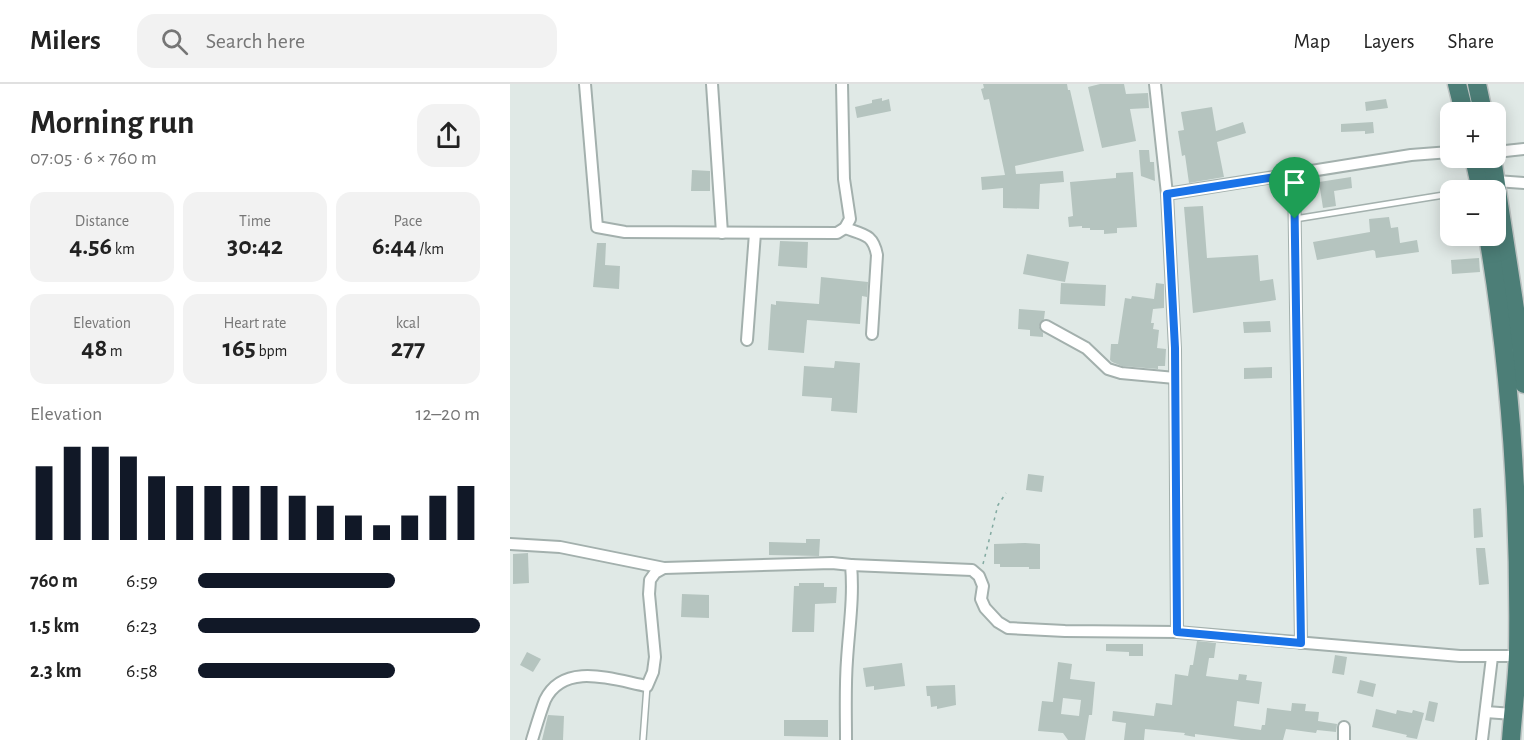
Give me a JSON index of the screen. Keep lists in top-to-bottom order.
{
  "page": {
    "header": "Milers",
    "search": "Search here",
    "nav": ["Map", "Layers", "Share"],
    "heading": ["Morning run", "07:05 · 6 × 760 m"],
    "map_buttons": ["+", "−"],
    "stats": [
      ["Distance", "4.56 km"],
      ["Time", "30:42"],
      ["Pace", "6:44 /km"],
      ["Elevation", "48 m"],
      ["Heart rate", "165 bpm"],
      ["kcal", "277"]
    ],
    "chart": ["Elevation", "12–20 m"],
    "list": [
      {
        "name": "760 m",
        "note": "6:59"
      },
      {
        "name": "1.5 km",
        "note": "6:23"
      },
      {
        "name": "2.3 km",
        "note": "6:58"
      }
    ]
  }
}
